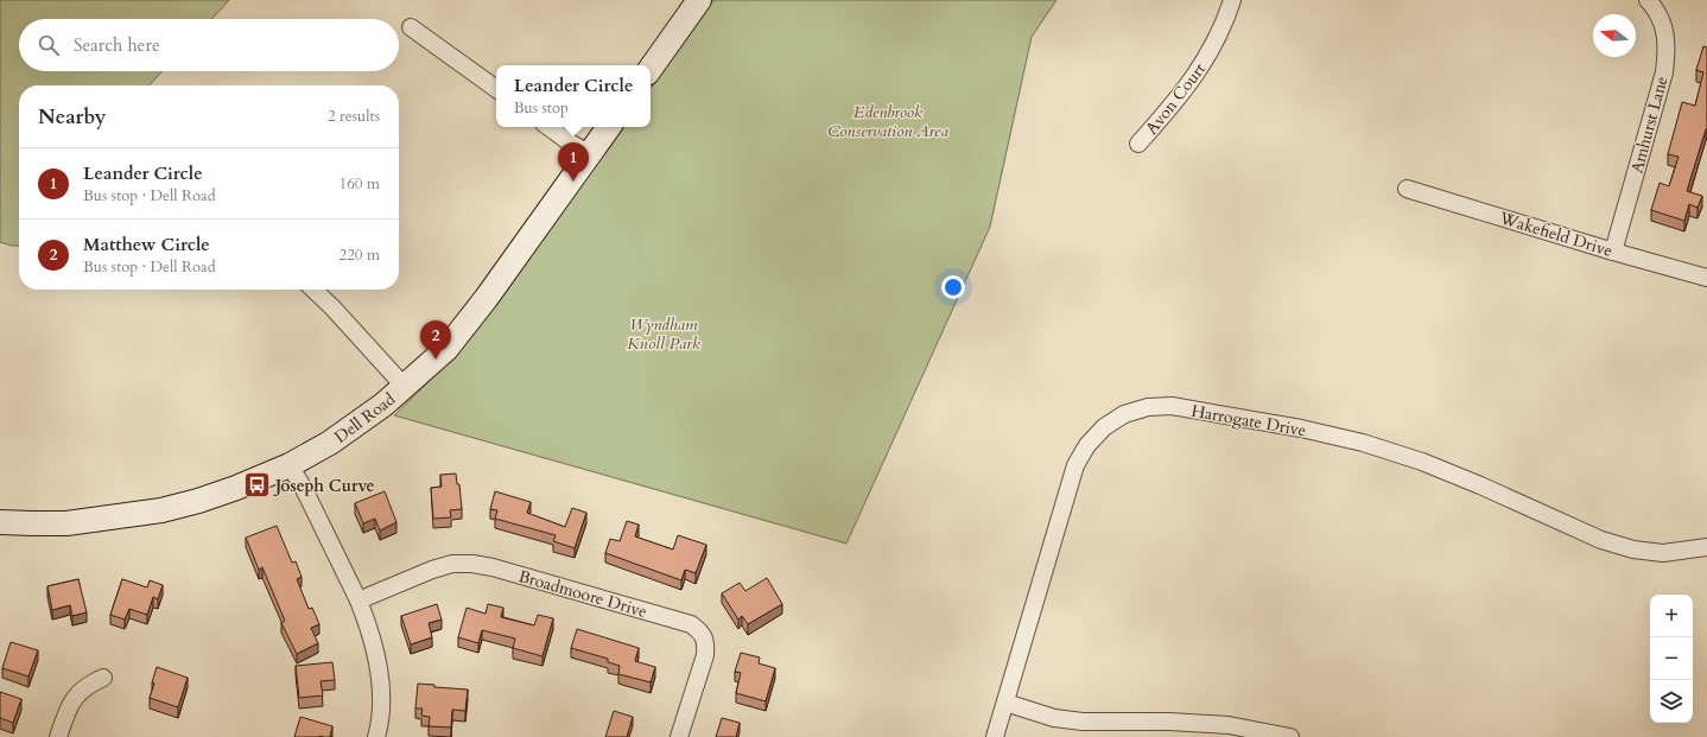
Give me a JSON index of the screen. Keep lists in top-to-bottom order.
{
  "streets": {
    "street": [
      "Avon Court",
      "Amhurst Lane",
      "Wakefield Drive",
      "Dell Road",
      "Harrogate Drive",
      "Broadmoore Drive"
    ]
  },
  "crossings": [
    ["Amhurst Lane", "Wakefield Drive"]
  ],
  "parks": ["Edenbrook Conservation Area", "Wyndham Knoll Park"],
  "places": {
    "bus stop": ["Joseph Curve"]
  },
  "north": "left",
  "page": {
    "search": "Search here",
    "popup": ["Leander Circle", "Bus stop"],
    "heading": ["Nearby", "2 results"],
    "pins": ["1", "2"],
    "list": [
      {
        "mark": "1",
        "name": "Leander Circle",
        "note": "Bus stop · Dell Road",
        "value": "160 m"
      },
      {
        "mark": "2",
        "name": "Matthew Circle",
        "note": "Bus stop · Dell Road",
        "value": "220 m"
      }
    ],
    "map_buttons": ["+", "−"]
  }
}
